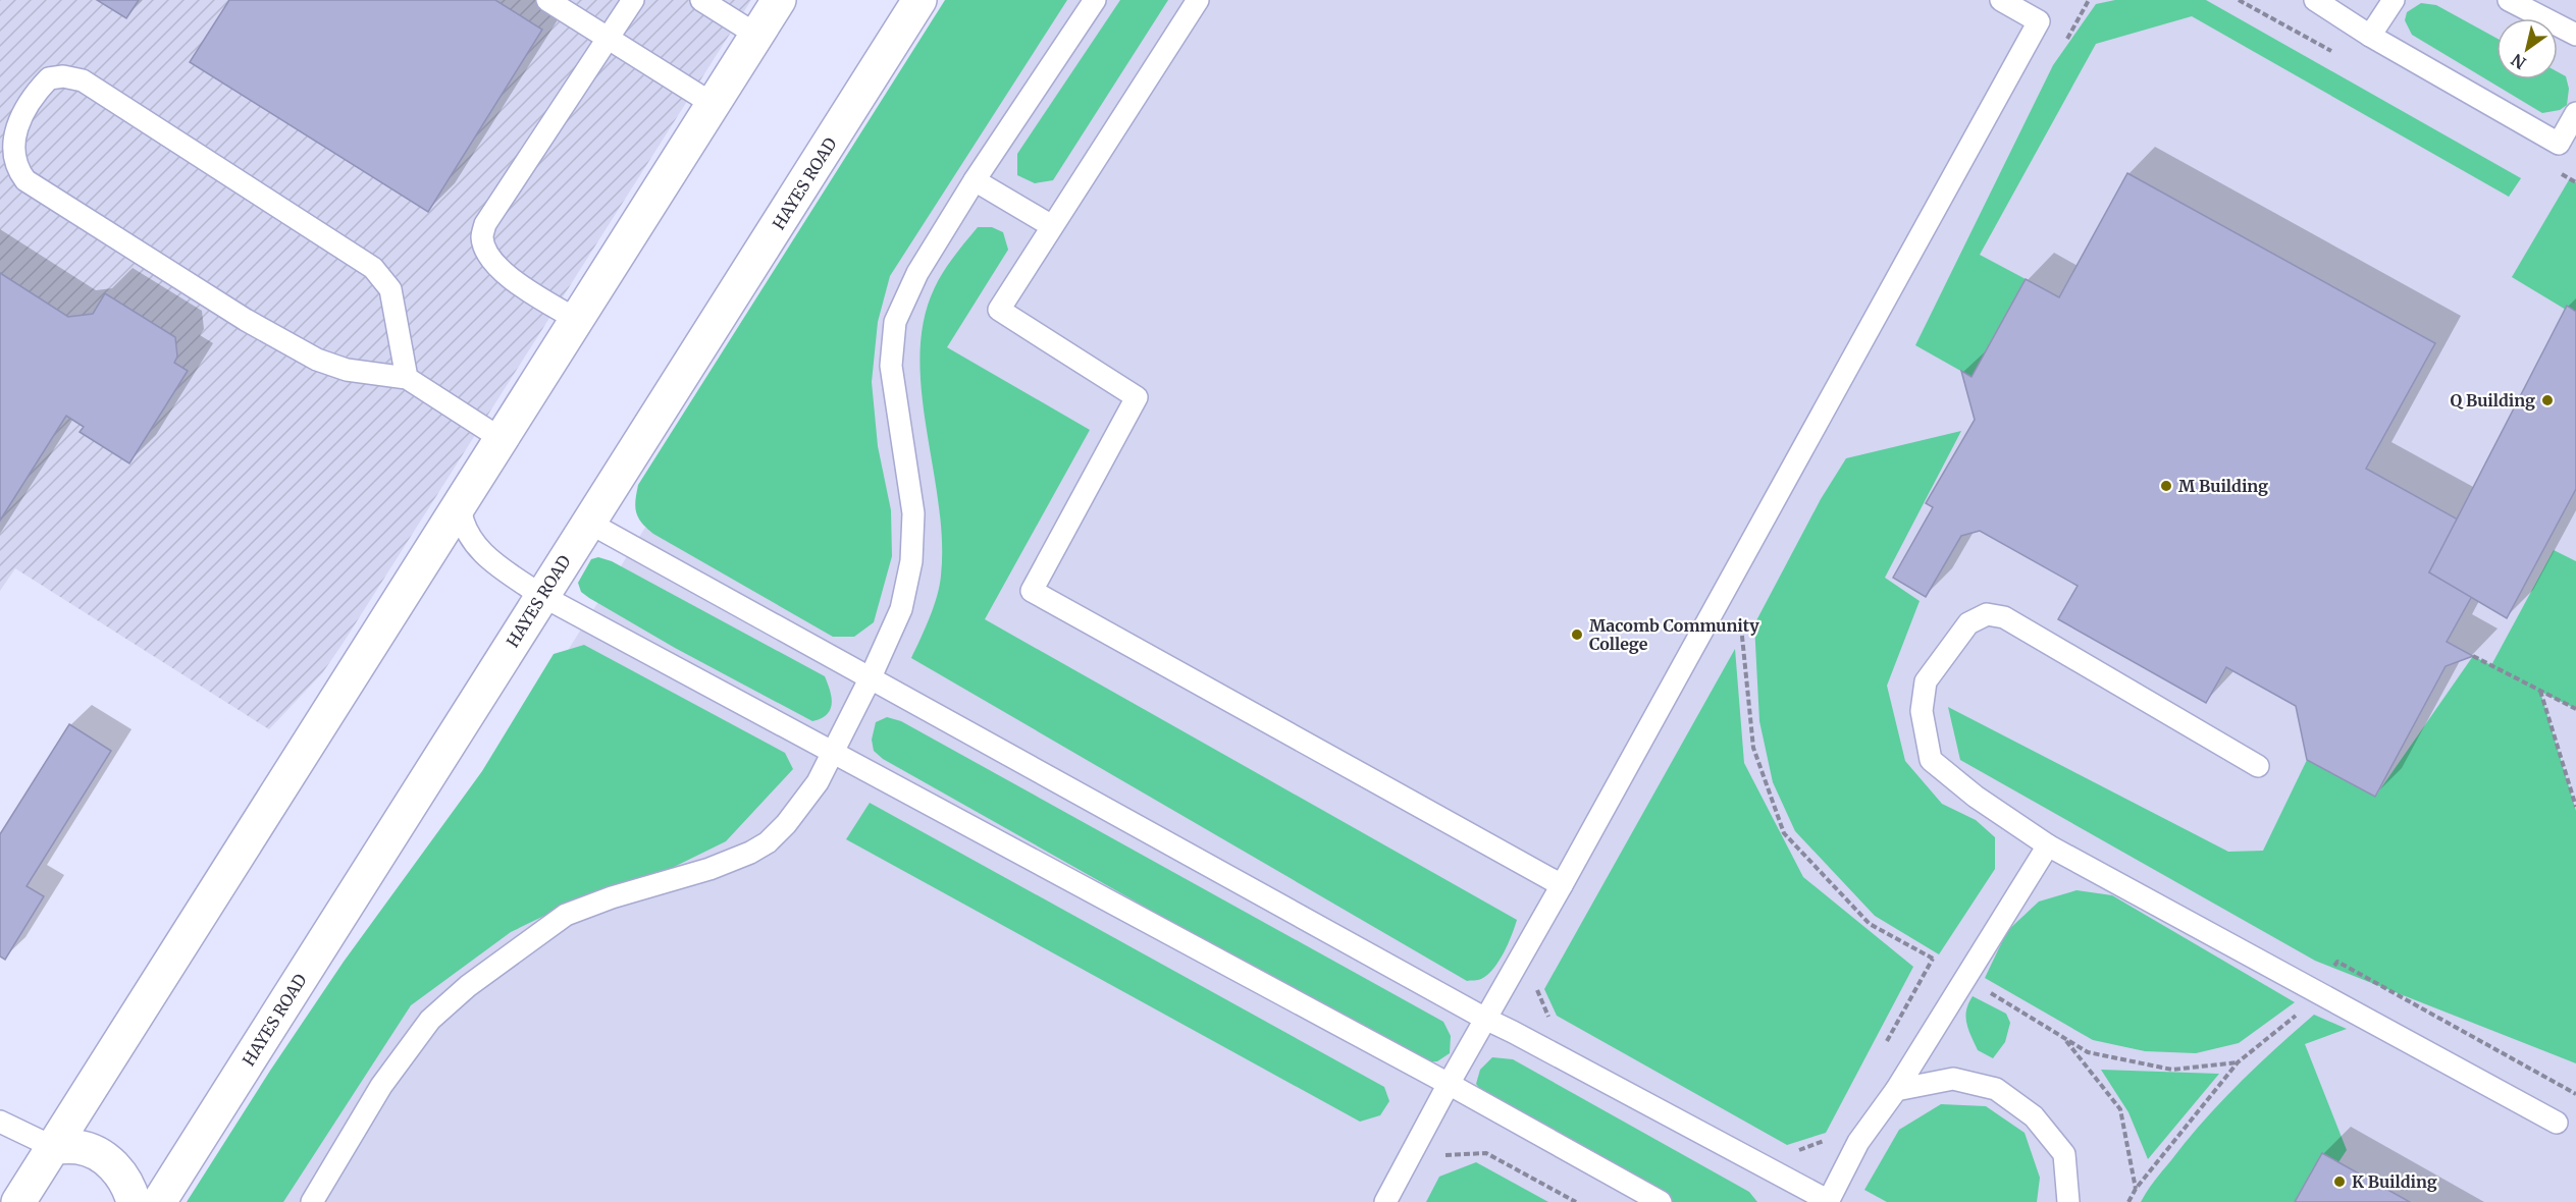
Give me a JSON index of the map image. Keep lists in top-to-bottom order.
{
  "streets": {
    "street": ["HAYES ROAD"]
  },
  "places": [
    "Q Building",
    "M Building",
    "Macomb Community College",
    "K Building"
  ],
  "north": "bottom left"
}
